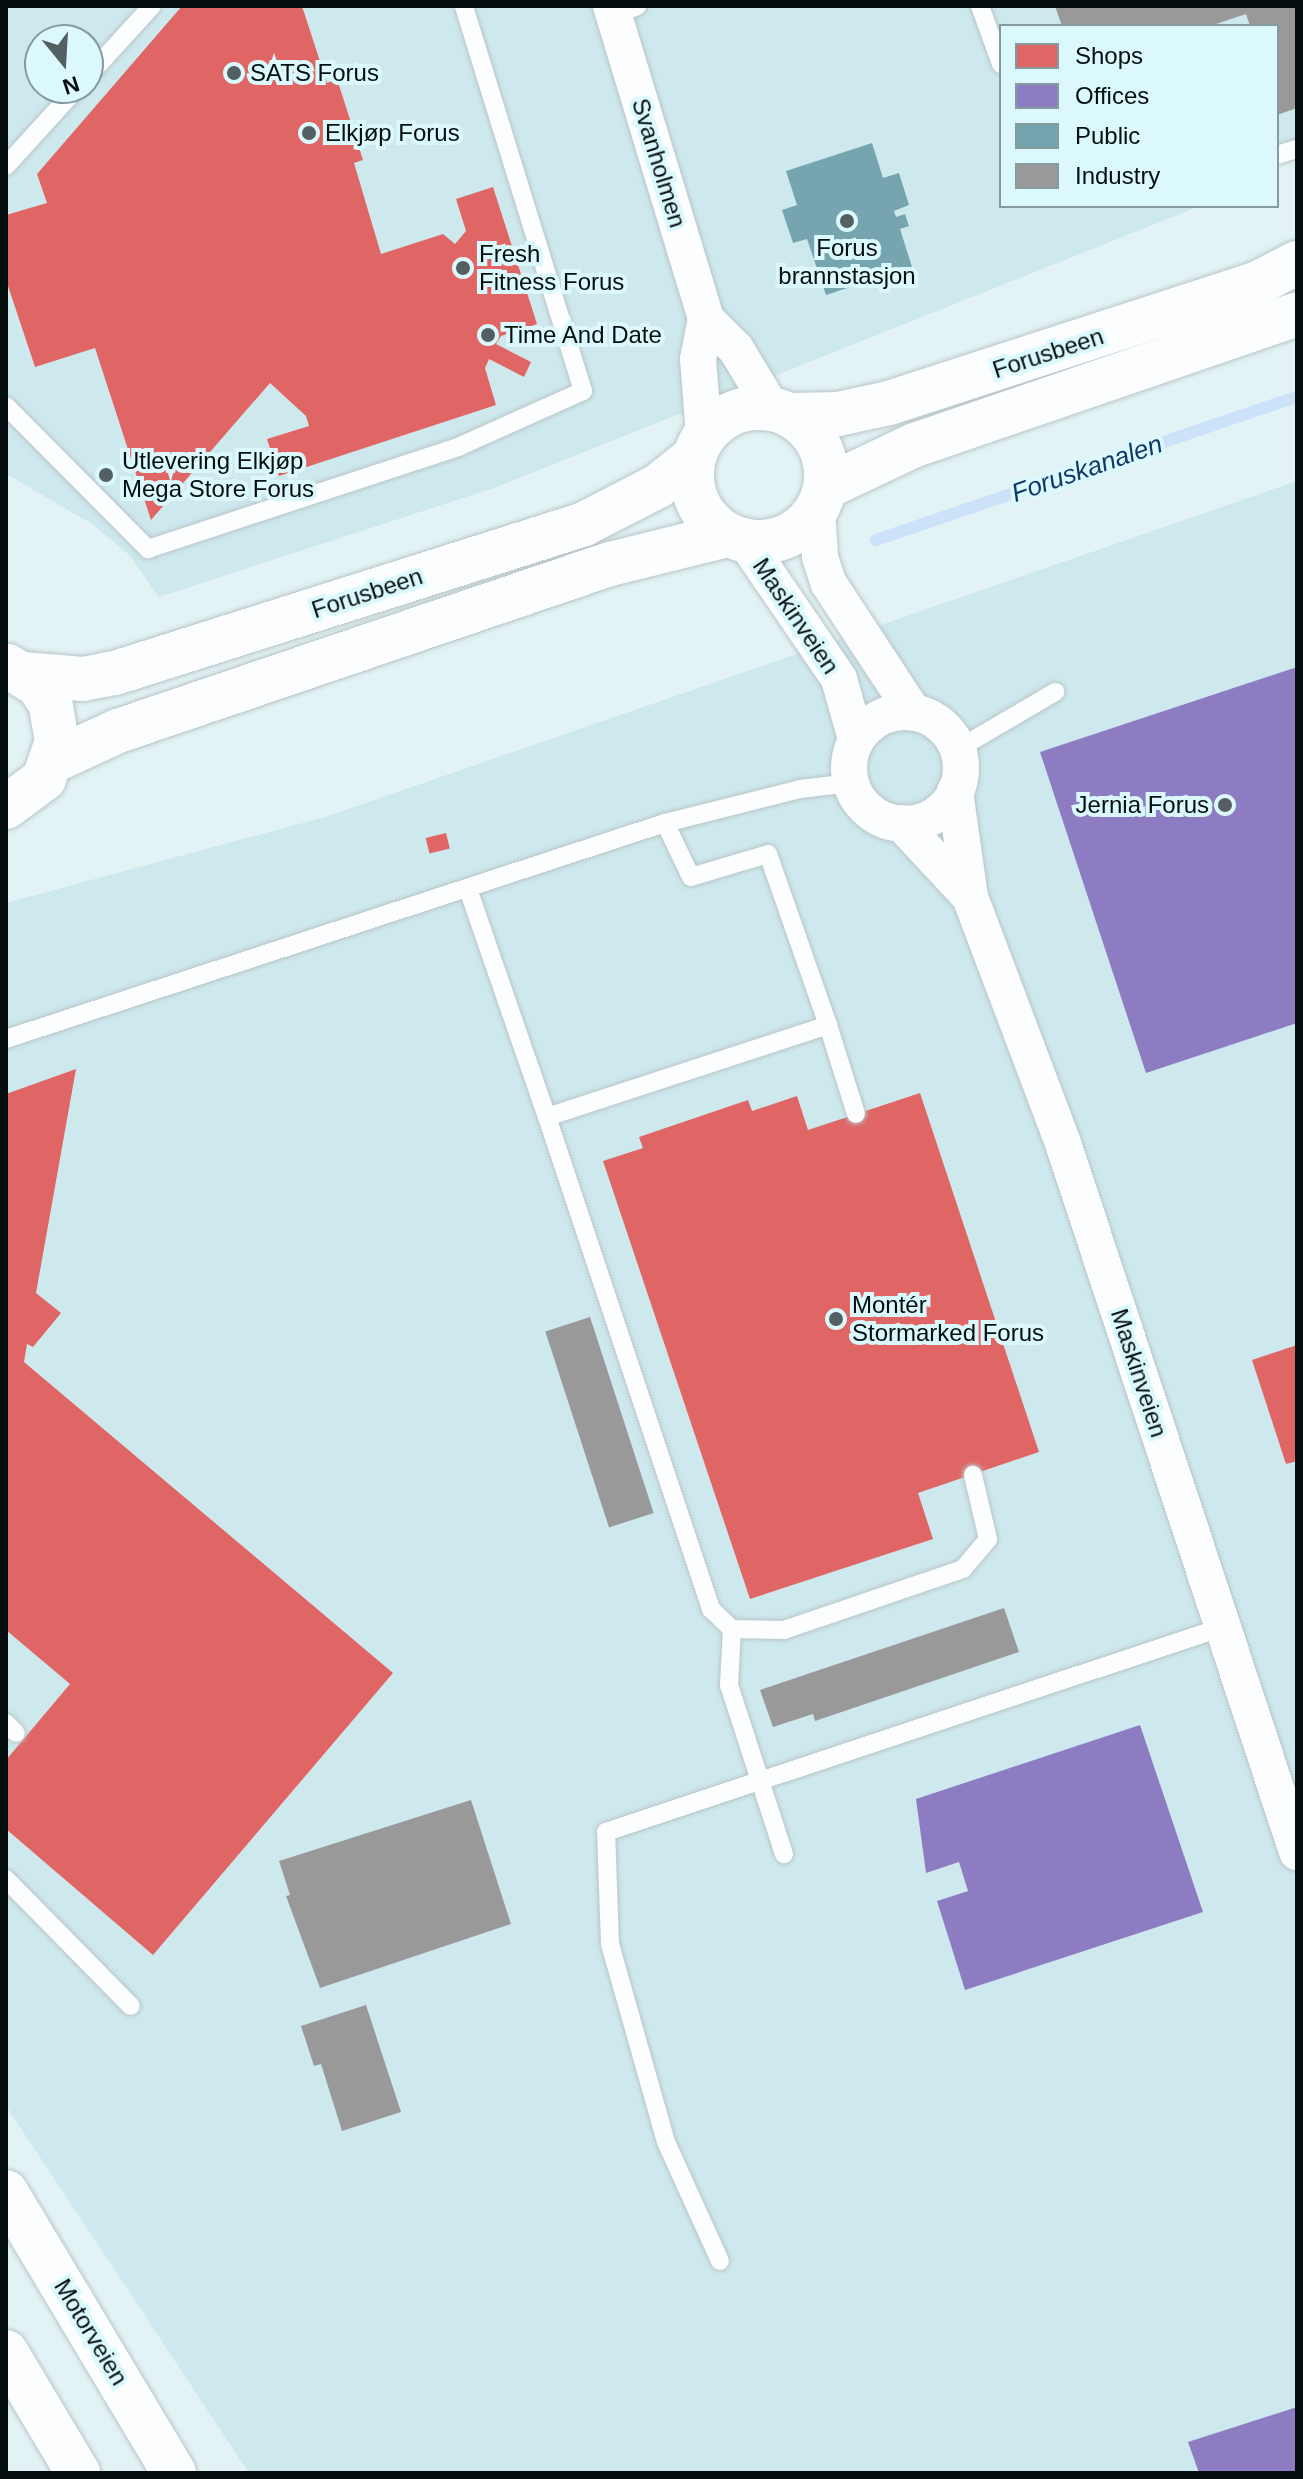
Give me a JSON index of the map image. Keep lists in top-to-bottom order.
{
  "streets": {
    "main road": ["Forusbeen", "Motorveien"],
    "street": ["Svanholmen", "Maskinveien"]
  },
  "crossings": [
    ["Svanholmen", "Forusbeen"],
    ["Svanholmen", "Maskinveien"],
    ["Forusbeen", "Maskinveien"]
  ],
  "water": ["Foruskanalen"],
  "places": [
    "SATS Forus",
    "Elkjøp Forus",
    "Forus brannstasjon",
    "Fresh Fitness Forus",
    "Time And Date",
    "Utlevering Elkjøp Mega Store Forus",
    "Jernia Forus",
    "Montér Stormarked Forus"
  ],
  "legend": [
    "Shops",
    "Offices",
    "Public",
    "Industry"
  ],
  "north": "bottom"
}
